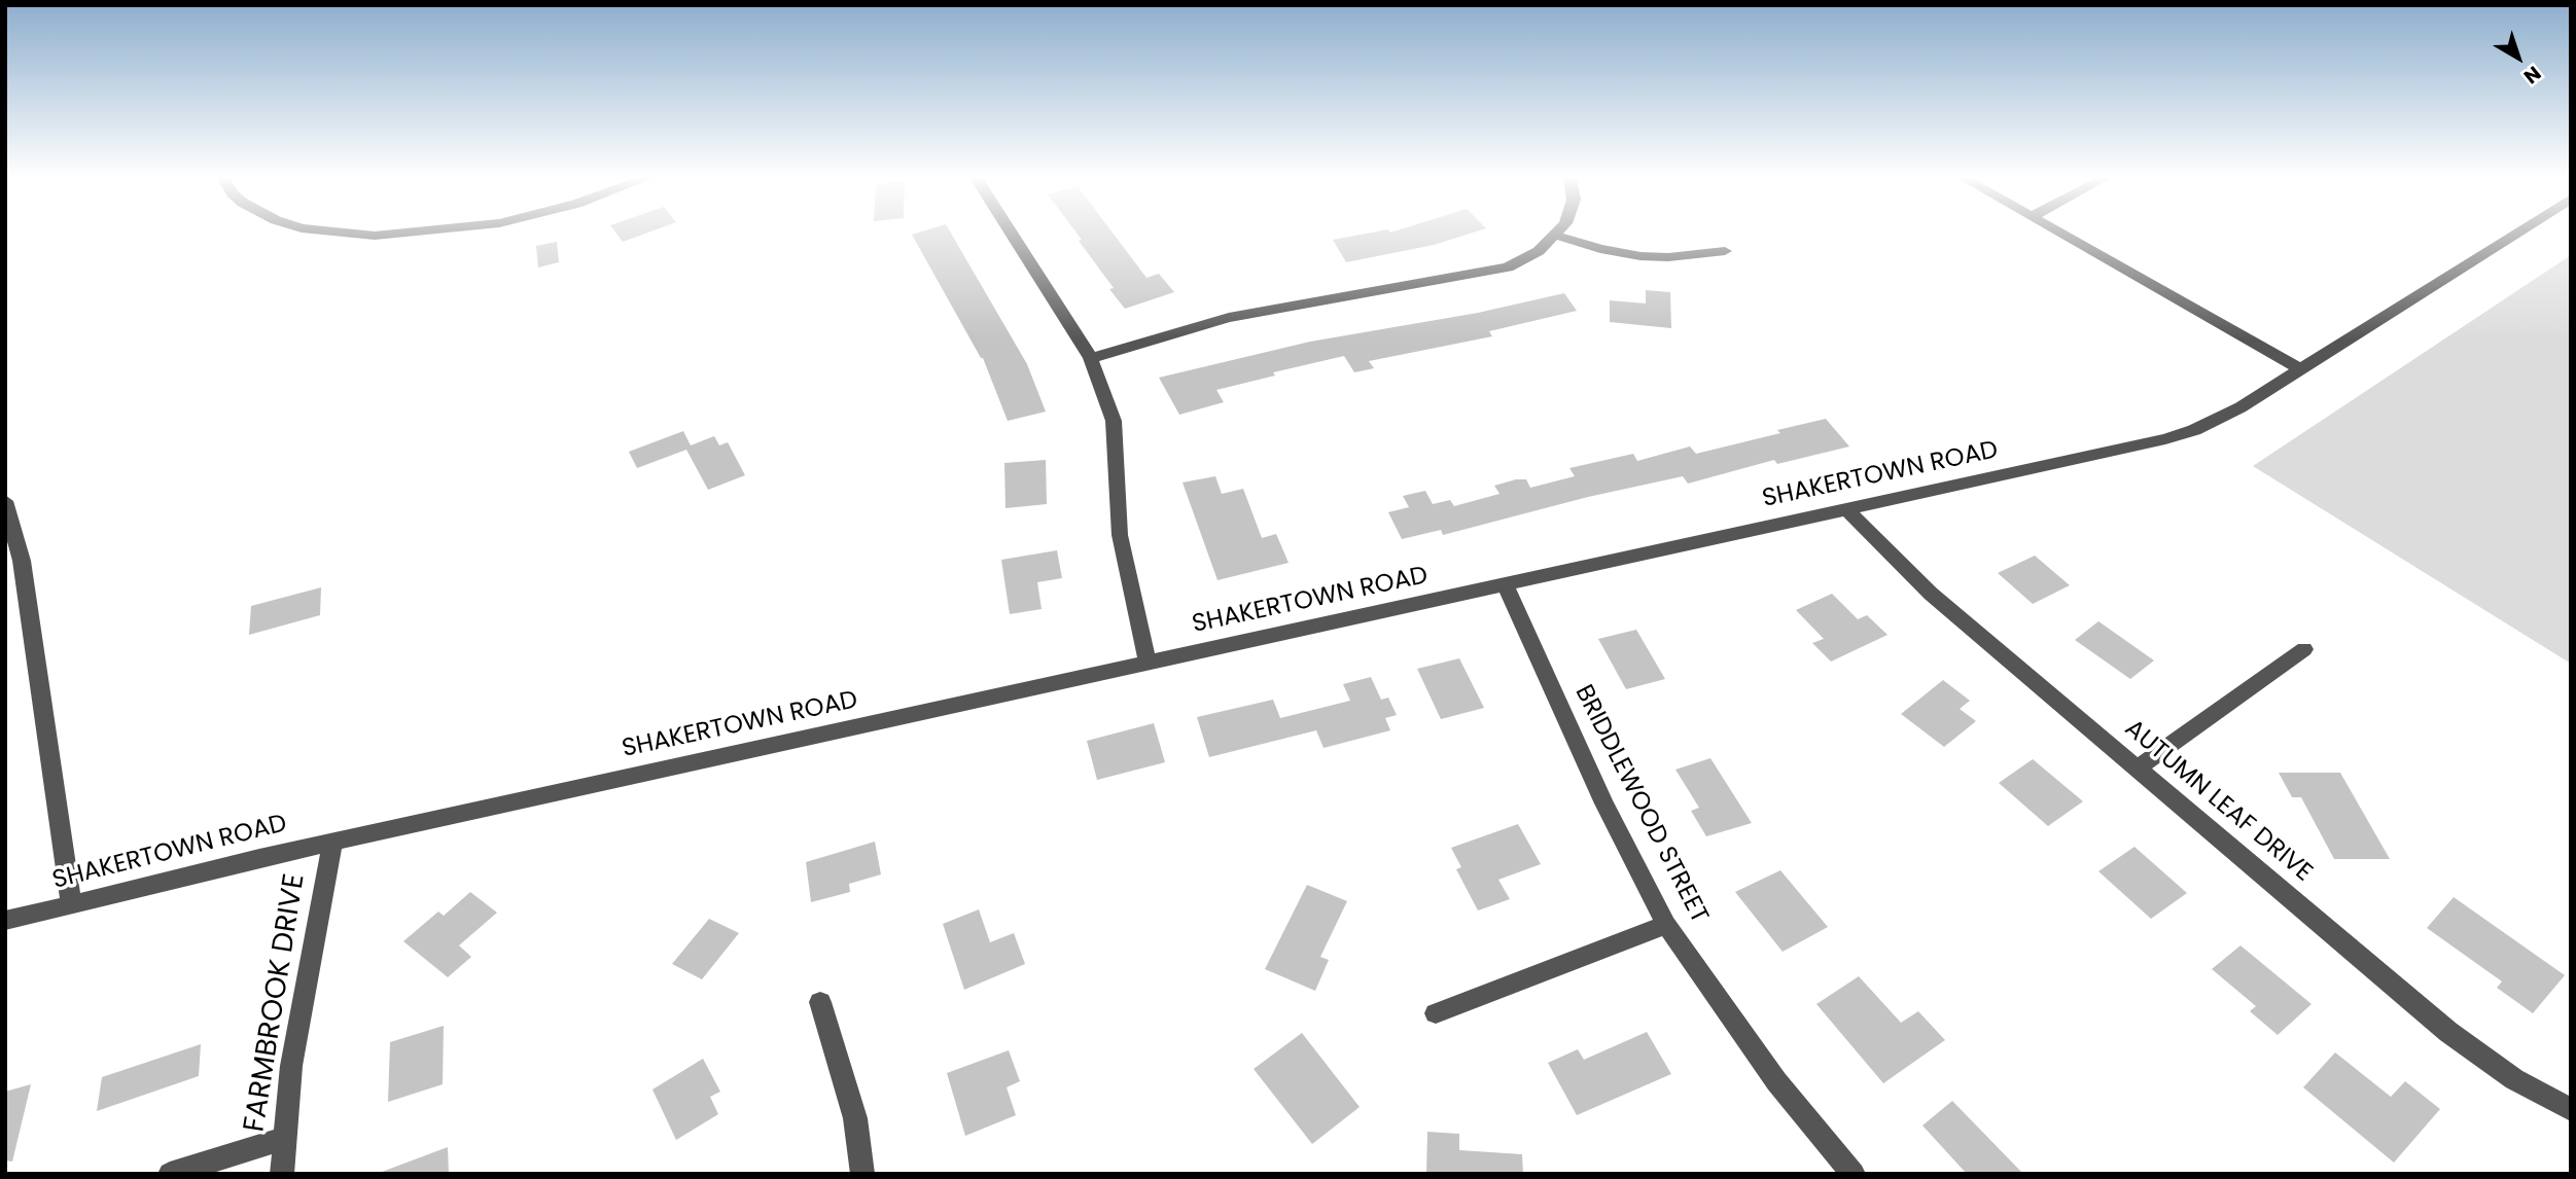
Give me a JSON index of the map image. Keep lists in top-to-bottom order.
{
  "streets": {
    "street": [
      "SHAKERTOWN ROAD",
      "AUTUMN LEAF DRIVE",
      "BRIDDLEWOOD STREET",
      "FARMBROOK DRIVE"
    ]
  },
  "crossings": [
    ["SHAKERTOWN ROAD", "AUTUMN LEAF DRIVE"],
    ["SHAKERTOWN ROAD", "BRIDDLEWOOD STREET"],
    ["SHAKERTOWN ROAD", "FARMBROOK DRIVE"]
  ],
  "north": "bottom right"
}
